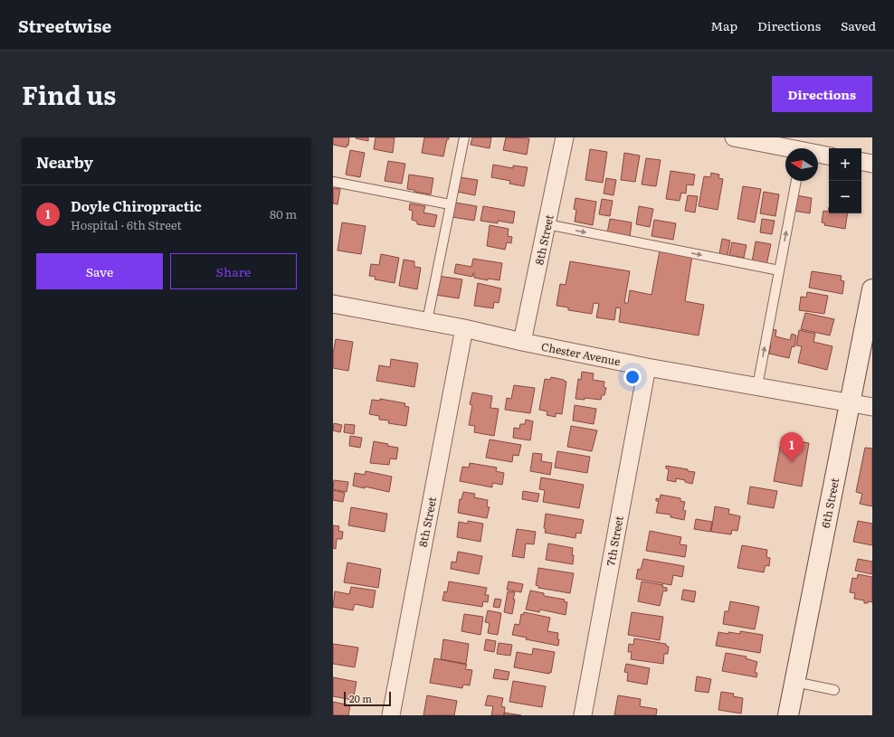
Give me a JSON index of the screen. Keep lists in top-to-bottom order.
{
  "streets": {
    "main road": ["6th Street"],
    "street": ["8th Street", "Chester Avenue", "7th Street"]
  },
  "crossings": [
    ["8th Street", "Chester Avenue"],
    ["Chester Avenue", "6th Street"],
    ["Chester Avenue", "7th Street"]
  ],
  "scale_bar": "20 m",
  "north": "left",
  "page": {
    "header": "Streetwise",
    "nav": ["Map", "Directions", "Saved"],
    "title": "Find us",
    "buttons": [
      "Directions",
      ["Save", "Share"]
    ],
    "heading": "Nearby",
    "map_buttons": ["+", "−"],
    "list": [
      {
        "mark": "1",
        "name": "Doyle Chiropractic",
        "note": "Hospital · 6th Street",
        "value": "80 m"
      }
    ],
    "pins": "1",
    "scale": "20 m"
  }
}
